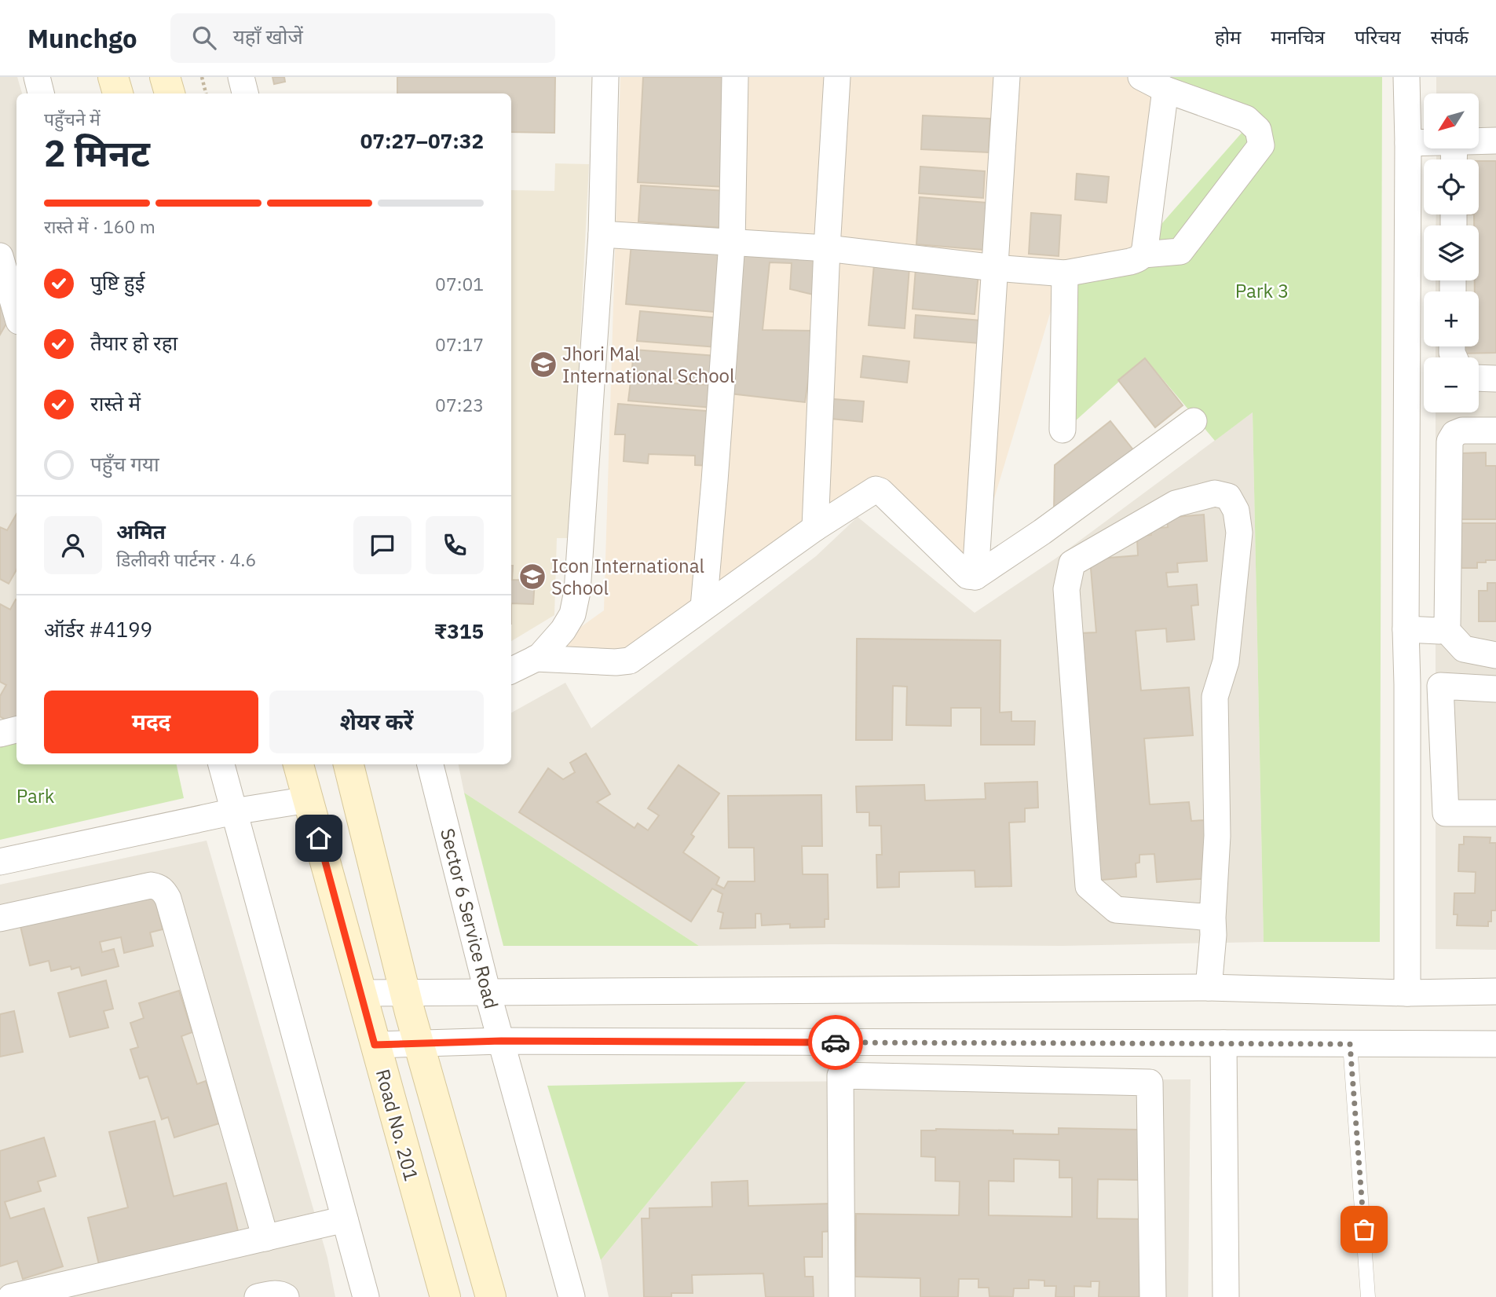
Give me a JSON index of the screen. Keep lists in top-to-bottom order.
{
  "streets": {
    "main road": ["Road No. 201"],
    "street": ["Sector 6 Service Road"]
  },
  "parks": ["Park 3", "Park"],
  "places": {
    "school or university": ["Jhori Mal International School", "Icon International School"]
  },
  "north": "bottom left",
  "page": {
    "header": "Munchgo",
    "search": "यहाँ खोजें",
    "nav": [
      "होम",
      "मानचित्र",
      "परिचय",
      "संपर्क"
    ],
    "map_buttons": ["+", "−"],
    "heading": ["2 मिनट", "पहुँचने में", "07:27–07:32"],
    "panel": [
      "अमित",
      "डिलीवरी पार्टनर · 4.6",
      "ऑर्डर #4199",
      "₹315"
    ],
    "bar": "रास्ते में · 160 m",
    "list": [
      ["पुष्टि हुई", "07:01"],
      ["तैयार हो रहा", "07:17"],
      ["रास्ते में", "07:23"],
      "पहुँच गया"
    ],
    "buttons": ["मदद", "शेयर करें"]
  }
}
